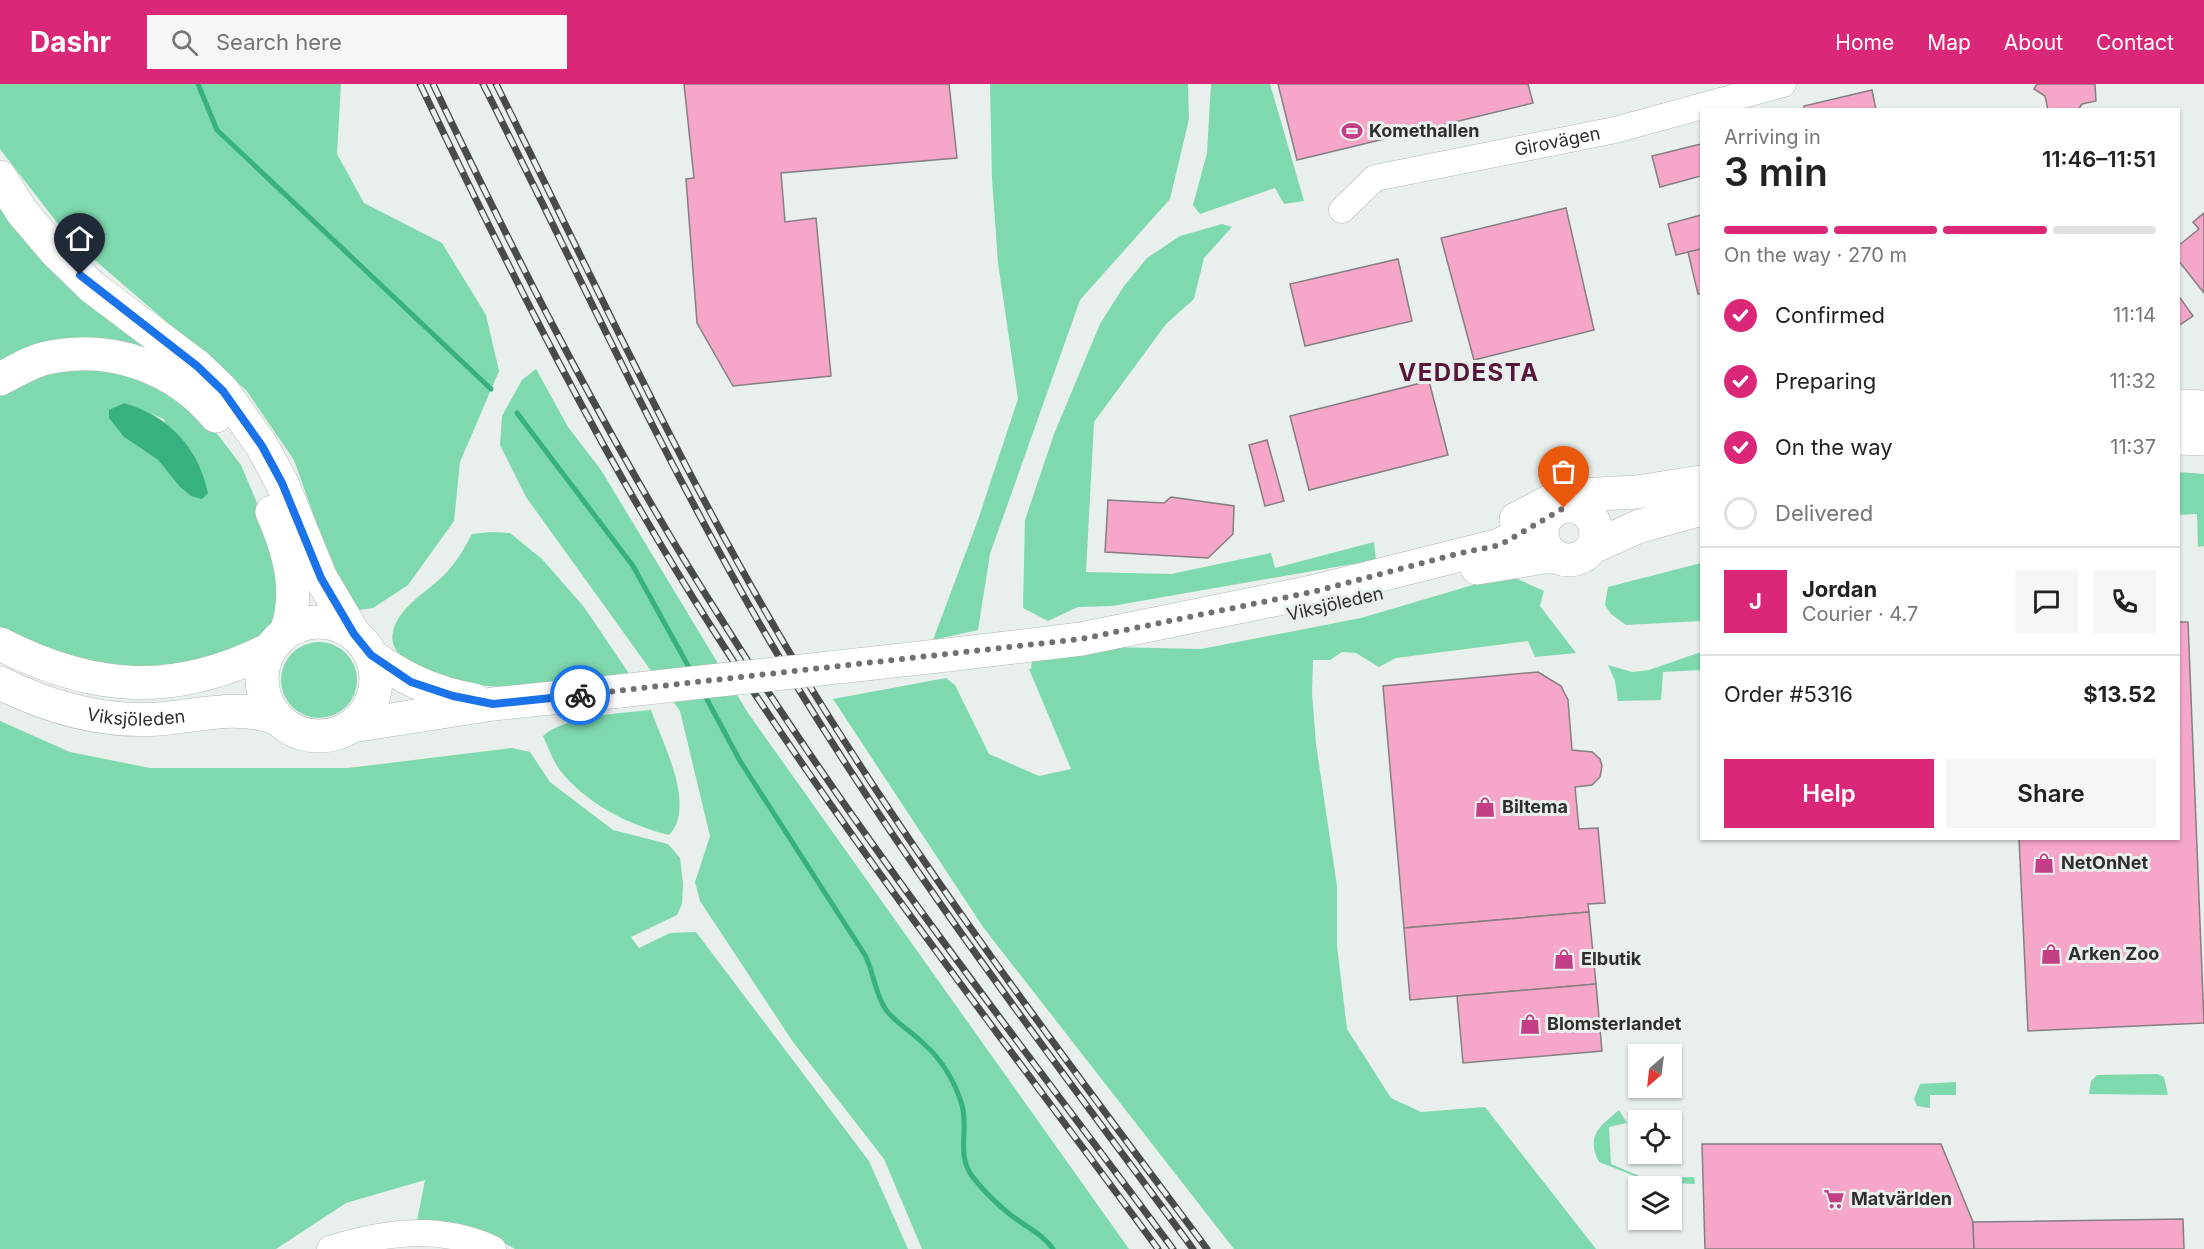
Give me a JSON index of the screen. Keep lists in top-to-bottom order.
{
  "streets": {
    "main road": ["Viksjöleden"],
    "street": ["Girovägen"]
  },
  "districts": ["VEDDESTA"],
  "places": {
    "sports": ["Komethallen"],
    "shop": [
      "Biltema",
      "NetOnNet",
      "Arken Zoo",
      "Elbutik",
      "Blomsterlandet"
    ],
    "supermarket": ["Matvärlden"]
  },
  "north": "bottom left",
  "page": {
    "header": "Dashr",
    "search": "Search here",
    "nav": [
      "Home",
      "Map",
      "About",
      "Contact"
    ],
    "heading": ["3 min", "Arriving in", "11:46–11:51"],
    "panel": [
      "Jordan",
      "Courier · 4.7",
      "Order #5316",
      "$13.52"
    ],
    "bar": "On the way · 270 m",
    "list": [
      ["Confirmed", "11:14"],
      ["Preparing", "11:32"],
      ["On the way", "11:37"],
      "Delivered"
    ],
    "round": "J",
    "buttons": ["Help", "Share"]
  }
}
